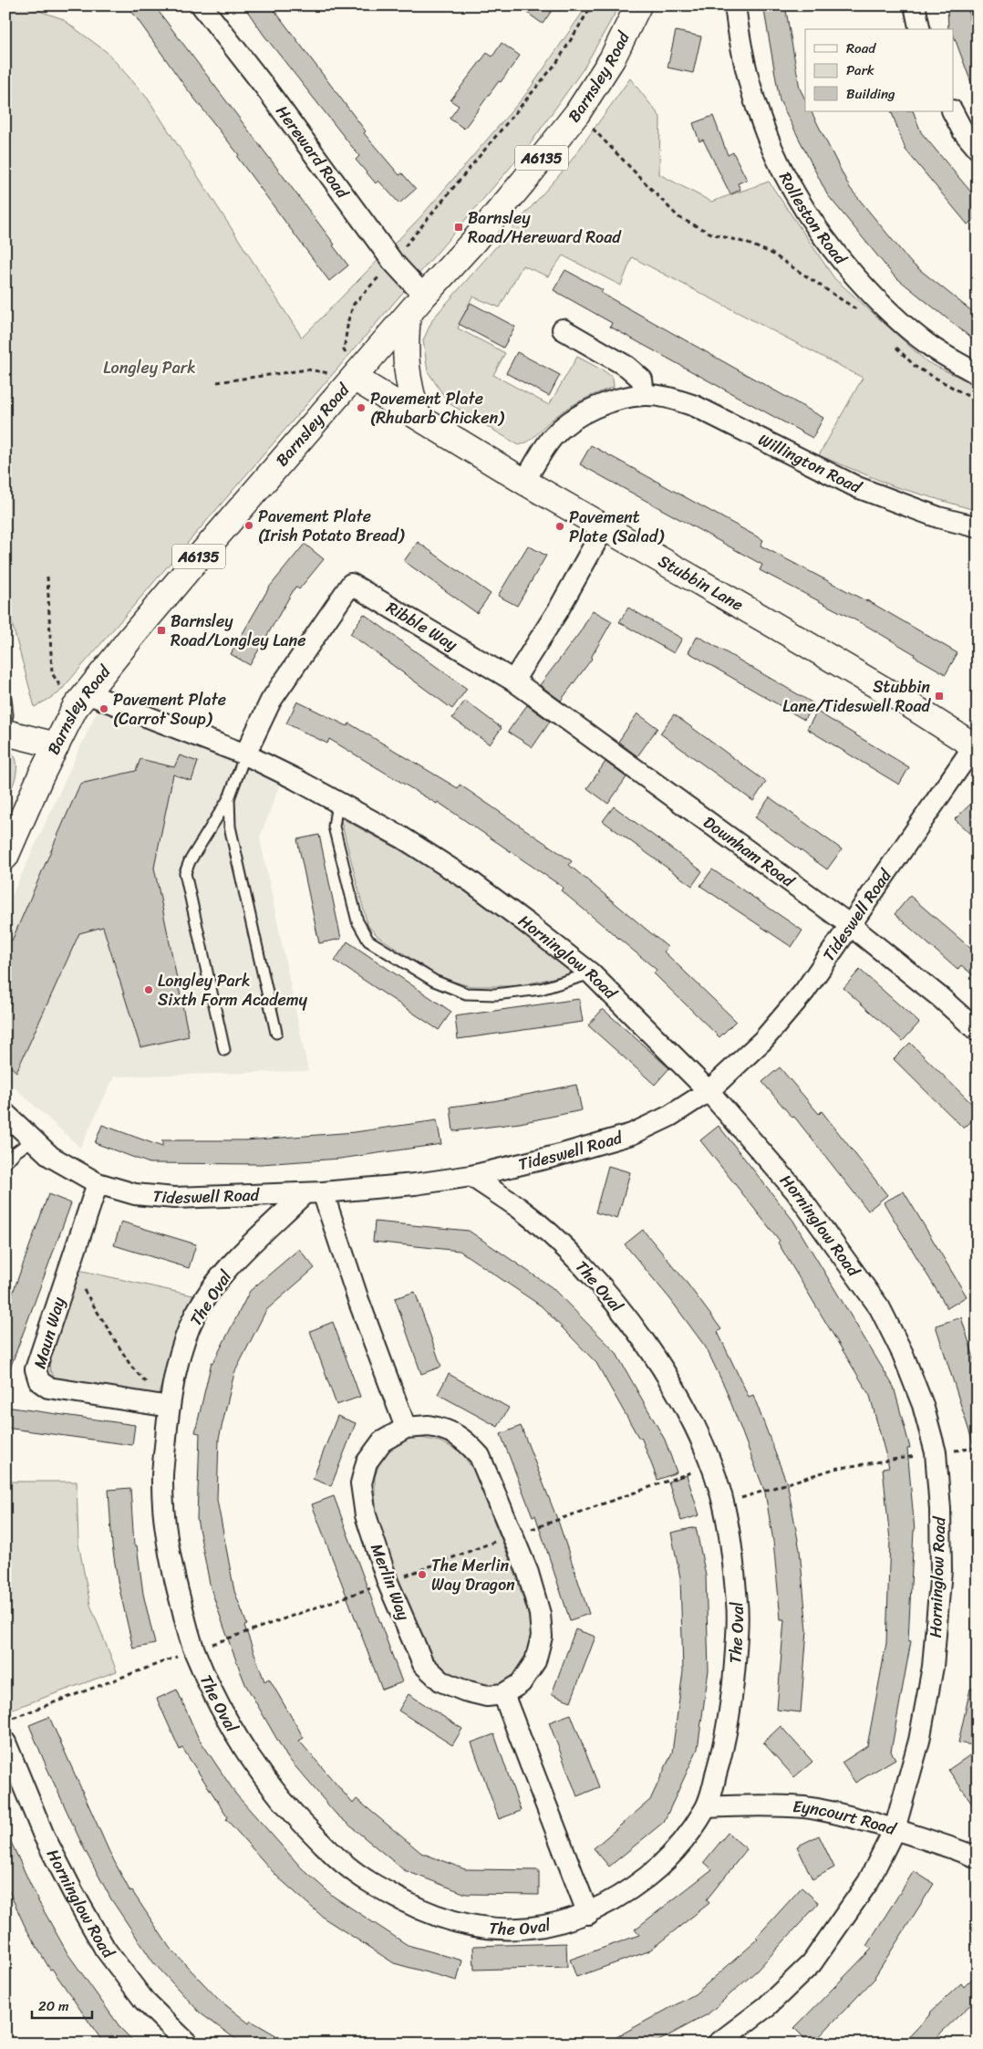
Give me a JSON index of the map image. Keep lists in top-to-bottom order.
{
  "streets": {
    "main road": ["Barnsley Road", "A6135", "Stubbin Lane"],
    "street": [
      "Hereward Road",
      "Rolleston Road",
      "Willington Road",
      "Ribble Way",
      "Downham Road",
      "Tideswell Road",
      "Horninglow Road",
      "The Oval",
      "Maun Way",
      "Merlin Way",
      "Eyncourt Road"
    ]
  },
  "crossings": [
    ["Barnsley Road", "Hereward Road"],
    ["Barnsley Road", "Stubbin Lane"],
    ["Barnsley Road", "Horninglow Road"],
    ["Willington Road", "Stubbin Lane"],
    ["Stubbin Lane", "Tideswell Road"],
    ["Ribble Way", "Downham Road"],
    ["Ribble Way", "Horninglow Road"],
    ["Downham Road", "Tideswell Road"],
    ["Tideswell Road", "Horninglow Road"],
    ["Tideswell Road", "The Oval"],
    ["Tideswell Road", "Maun Way"],
    ["Horninglow Road", "Eyncourt Road"],
    ["The Oval", "Maun Way"],
    ["The Oval", "Eyncourt Road"]
  ],
  "parks": ["Longley Park"],
  "places": {
    "transit": ["Barnsley Road/Hereward Road", "Barnsley Road/Longley Lane", "Stubbin Lane/Tideswell Road"],
    "other": [
      "Pavement Plate (Rhubarb Chicken)",
      "Pavement Plate (Irish Potato Bread)",
      "Pavement Plate (Salad)",
      "Pavement Plate (Carrot Soup)",
      "Longley Park Sixth Form Academy",
      "The Merlin Way Dragon"
    ]
  },
  "legend": ["Road", "Park", "Building"],
  "scale_bar": "20 m"
}
